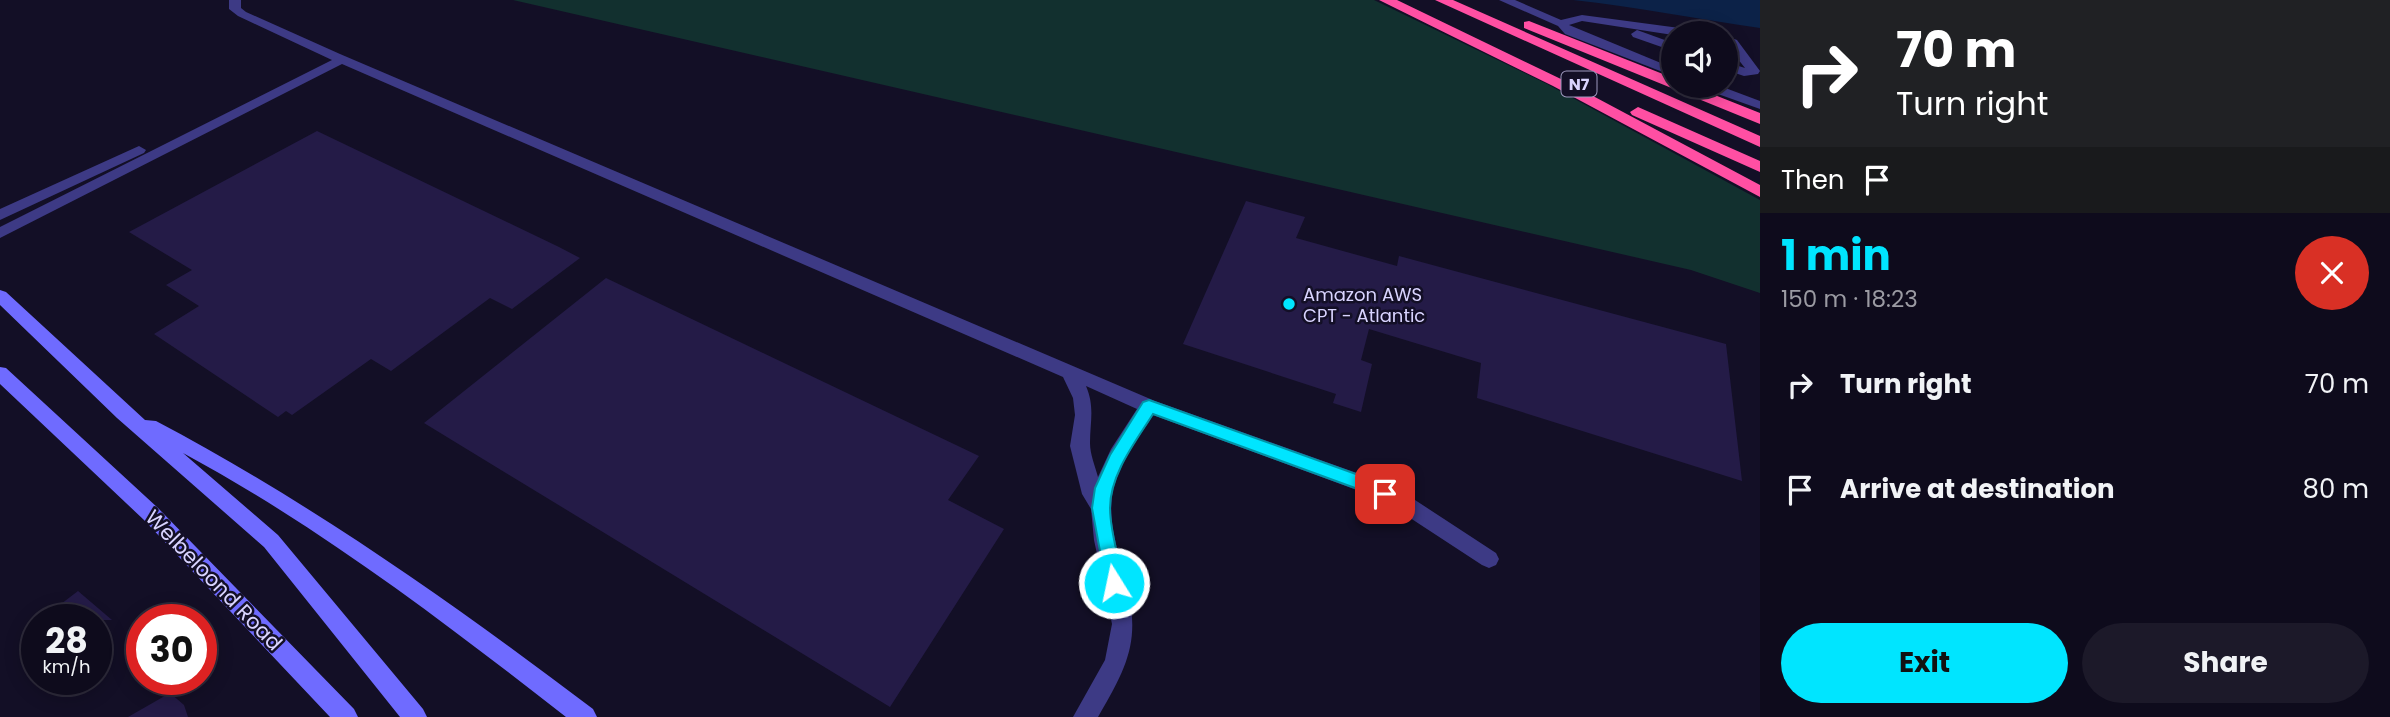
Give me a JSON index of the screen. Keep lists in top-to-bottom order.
{
  "streets": {
    "highway": ["N7"],
    "main road": ["Welbeloond Road"]
  },
  "places": ["Amazon AWS CPT - Atlantic"],
  "page": {
    "turn": ["70 m", "Turn right"],
    "then": "Then",
    "heading": ["1 min", "150 m · 18:23"],
    "list": [
      {
        "name": "Turn right",
        "value": "70 m"
      },
      {
        "name": "Arrive at destination",
        "value": "80 m"
      }
    ],
    "speed": "28 km/h",
    "limit": "30",
    "buttons": ["Exit", "Share"]
  }
}
